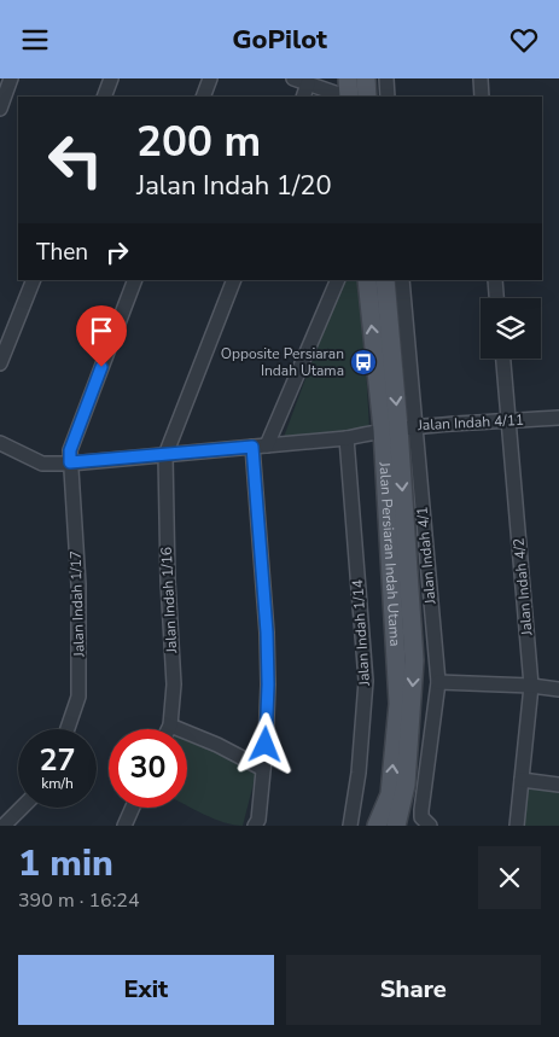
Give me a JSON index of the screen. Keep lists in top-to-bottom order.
{
  "streets": {
    "main road": ["Jalan Persiaran Indah Utama"],
    "street": [
      "Jalan Indah 4/11",
      "Jalan Indah 4/1",
      "Jalan Indah 4/2",
      "Jalan Indah 1/16",
      "Jalan Indah 1/17",
      "Jalan Indah 1/14"
    ]
  },
  "crossings": [
    ["Jalan Indah 4/11", "Jalan Persiaran Indah Utama"],
    ["Jalan Indah 4/11", "Jalan Indah 4/1"],
    ["Jalan Indah 4/11", "Jalan Indah 4/2"],
    ["Jalan Indah 4/11", "Jalan Indah 1/16"],
    ["Jalan Indah 4/11", "Jalan Indah 1/17"],
    ["Jalan Indah 4/11", "Jalan Indah 1/14"],
    ["Jalan Persiaran Indah Utama", "Jalan Indah 4/1"]
  ],
  "places": {
    "bus stop": ["Opposite Persiaran Indah Utama"]
  },
  "page": {
    "header": "GoPilot",
    "turn": ["200 m", "Jalan Indah 1/20"],
    "then": "Then",
    "speed": "27 km/h",
    "limit": "30",
    "heading": ["1 min", "390 m · 16:24"],
    "buttons": ["Exit", "Share"]
  }
}
